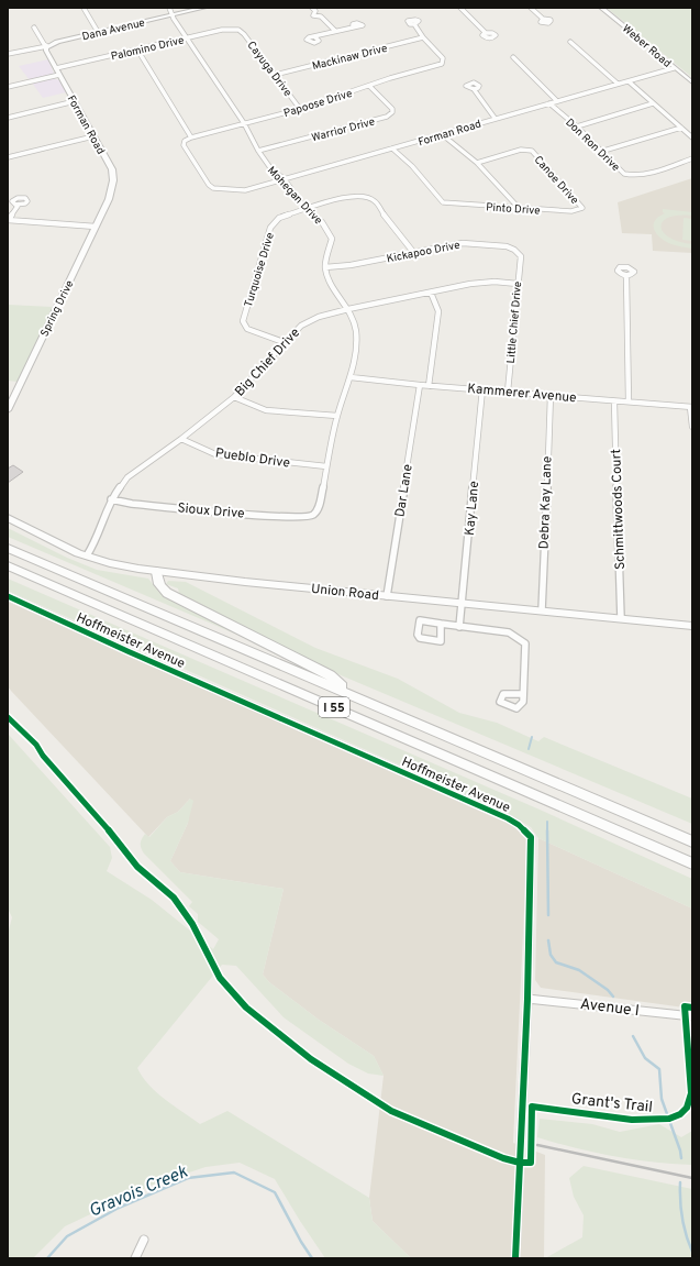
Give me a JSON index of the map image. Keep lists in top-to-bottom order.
{
  "streets": {
    "highway": ["I 55"],
    "street": [
      "Dana Avenue",
      "Weber Road",
      "Palomino Drive",
      "Mackinaw Drive",
      "Cayuga Drive",
      "Papoose Drive",
      "Forman Road",
      "Warrior Drive",
      "Don Ron Drive",
      "Canoe Drive",
      "Mohegan Drive",
      "Pinto Drive",
      "Kickapoo Drive",
      "Turquoise Drive",
      "Spring Drive",
      "Little Chief Drive",
      "Big Chief Drive",
      "Kammerer Avenue",
      "Pueblo Drive",
      "Dar Lane",
      "Debra Kay Lane",
      "Kay Lane",
      "Schmittwoods Court",
      "Sioux Drive",
      "Union Road",
      "Hoffmeister Avenue",
      "Avenue I"
    ],
    "cycle path": ["Grant's Trail"]
  },
  "crossings": [
    ["Dana Avenue", "Forman Road"],
    ["Dana Avenue", "Mohegan Drive"],
    ["Weber Road", "Forman Road"],
    ["Palomino Drive", "Cayuga Drive"],
    ["Palomino Drive", "Forman Road"],
    ["Palomino Drive", "Mohegan Drive"],
    ["Mackinaw Drive", "Cayuga Drive"],
    ["Mackinaw Drive", "Papoose Drive"],
    ["Cayuga Drive", "Papoose Drive"],
    ["Papoose Drive", "Forman Road"],
    ["Papoose Drive", "Warrior Drive"],
    ["Papoose Drive", "Mohegan Drive"],
    ["Forman Road", "Don Ron Drive"],
    ["Forman Road", "Mohegan Drive"],
    ["Forman Road", "Pinto Drive"],
    ["Forman Road", "Spring Drive"],
    ["Warrior Drive", "Mohegan Drive"],
    ["Canoe Drive", "Pinto Drive"],
    ["Mohegan Drive", "Kickapoo Drive"],
    ["Mohegan Drive", "Turquoise Drive"],
    ["Kickapoo Drive", "Turquoise Drive"],
    ["Kickapoo Drive", "Little Chief Drive"],
    ["Turquoise Drive", "Big Chief Drive"],
    ["Little Chief Drive", "Big Chief Drive"],
    ["Little Chief Drive", "Kammerer Avenue"],
    ["Big Chief Drive", "Pueblo Drive"],
    ["Big Chief Drive", "Sioux Drive"],
    ["Big Chief Drive", "Union Road"],
    ["Kammerer Avenue", "Dar Lane"],
    ["Kammerer Avenue", "Debra Kay Lane"],
    ["Kammerer Avenue", "Kay Lane"],
    ["Kammerer Avenue", "Schmittwoods Court"],
    ["Pueblo Drive", "Sioux Drive"],
    ["Dar Lane", "Union Road"],
    ["Debra Kay Lane", "Union Road"],
    ["Kay Lane", "Union Road"],
    ["Schmittwoods Court", "Union Road"],
    ["Hoffmeister Avenue", "Avenue I"]
  ],
  "water": ["Gravois Creek"]
}
